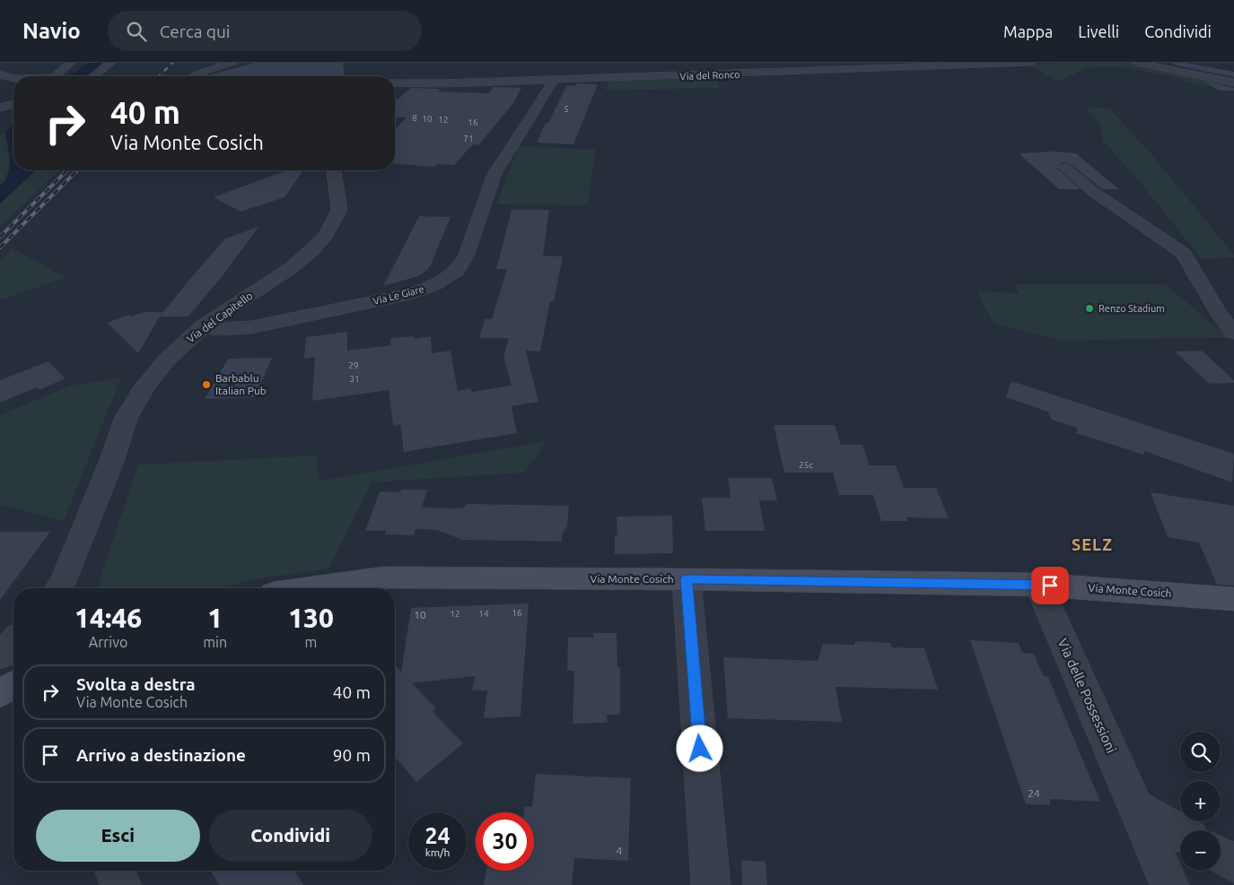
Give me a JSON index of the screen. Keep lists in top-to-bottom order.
{
  "streets": {
    "street": [
      "Via del Ronco",
      "Via Le Giare",
      "Via del Capitello",
      "Via Monte Cosich",
      "Via delle Possessioni"
    ]
  },
  "crossings": [
    ["Via del Ronco", "Via Le Giare"],
    ["Via Le Giare", "Via del Capitello"],
    ["Via Monte Cosich", "Via delle Possessioni"]
  ],
  "districts": ["SELZ"],
  "places": ["Renzo Stadium", "Barbablu Italian Pub"],
  "house_numbers": [
    "5",
    "8",
    "10",
    "12",
    "16",
    "71",
    "29",
    "31",
    "25c",
    "16",
    "12",
    "14",
    "10",
    "24",
    "4"
  ],
  "page": {
    "header": "Navio",
    "search": "Cerca qui",
    "nav": ["Mappa", "Livelli", "Condividi"],
    "turn": ["40 m", "Via Monte Cosich"],
    "eta": [
      "14:46",
      "Arrivo",
      "1",
      "min",
      "130",
      "m"
    ],
    "list": [
      {
        "name": "Svolta a destra",
        "note": "Via Monte Cosich",
        "value": "40 m"
      },
      {
        "name": "Arrivo a destinazione",
        "value": "90 m"
      }
    ],
    "map_buttons": ["+", "−"],
    "buttons": ["Esci", "Condividi"],
    "speed": "24 km/h",
    "limit": "30"
  }
}
